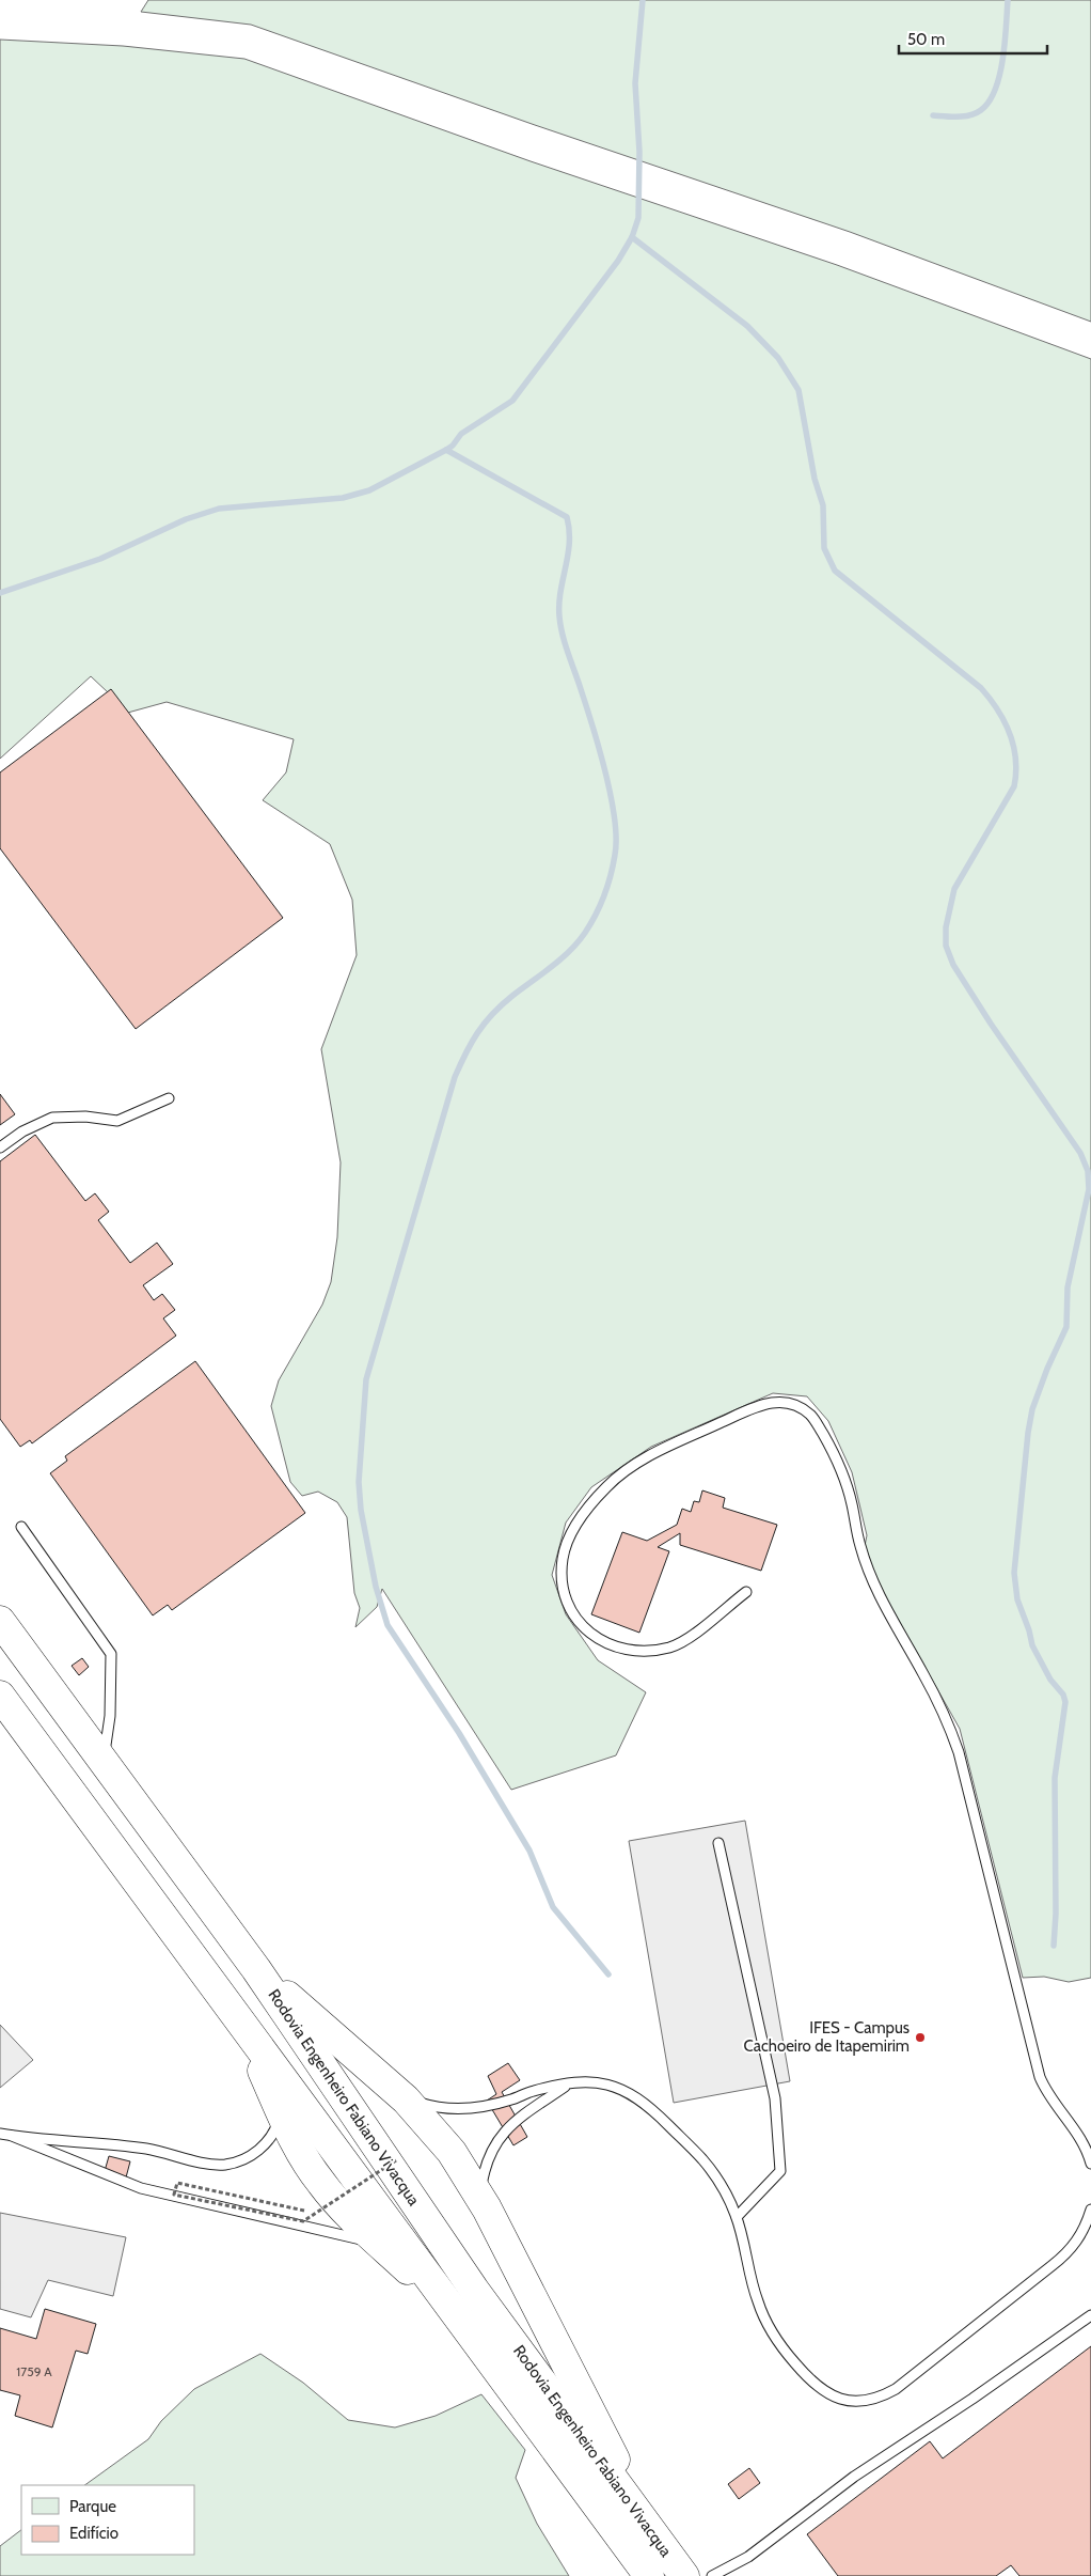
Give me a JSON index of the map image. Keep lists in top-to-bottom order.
{
  "streets": {
    "highway": ["Rodovia Engenheiro Fabiano Vivacqua"]
  },
  "places": ["IFES - Campus Cachoeiro de Itapemirim"],
  "house_numbers": ["1759 A"],
  "legend": ["Parque", "Edifício"],
  "scale_bar": "50 m"
}
